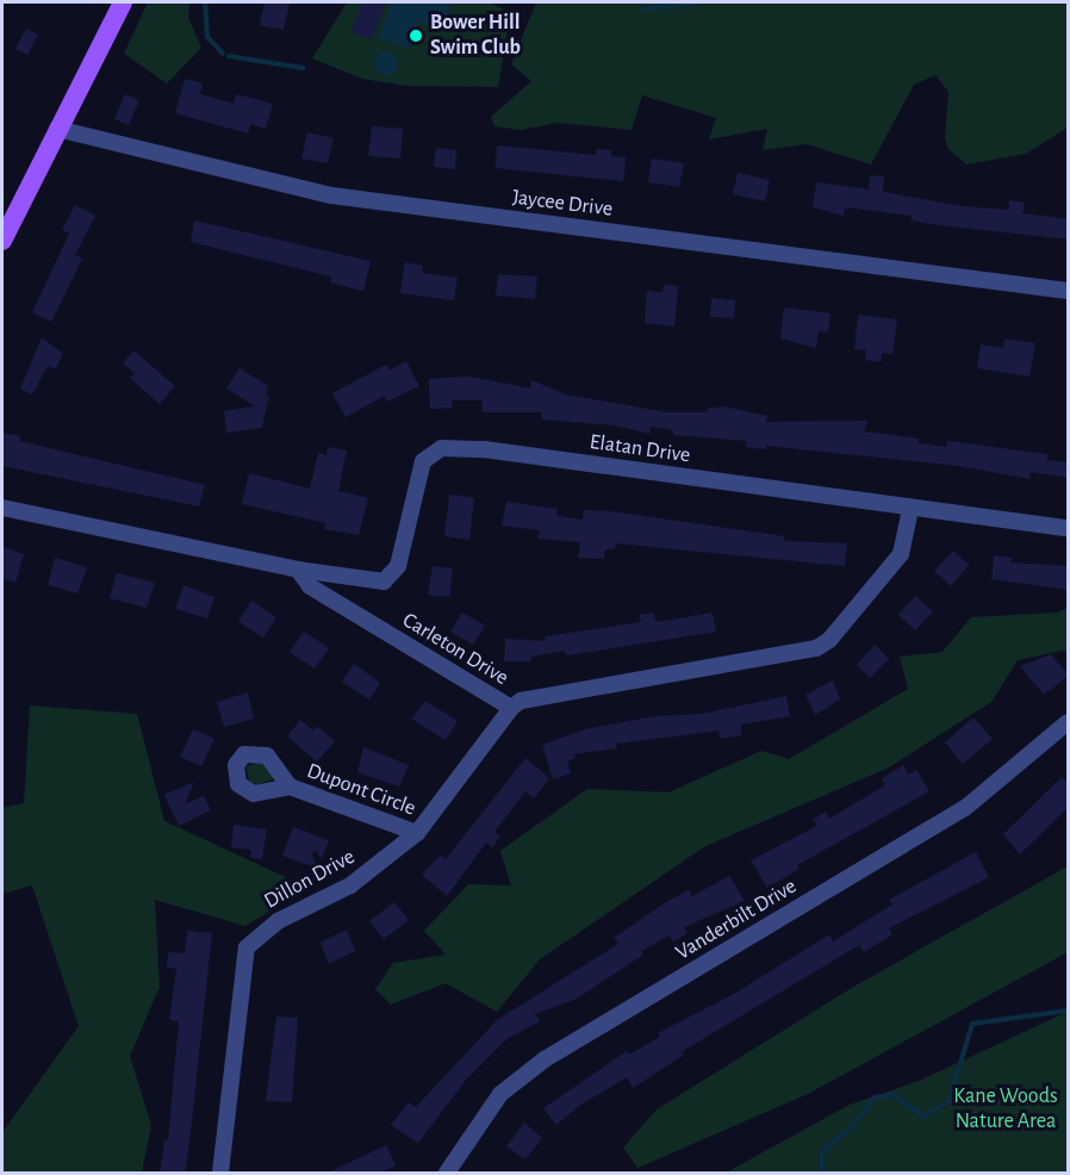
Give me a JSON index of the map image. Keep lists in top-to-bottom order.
{
  "streets": {
    "street": [
      "Jaycee Drive",
      "Elatan Drive",
      "Carleton Drive",
      "Dupont Circle",
      "Dillon Drive",
      "Vanderbilt Drive"
    ]
  },
  "crossings": [
    ["Elatan Drive", "Carleton Drive"],
    ["Carleton Drive", "Dillon Drive"],
    ["Dupont Circle", "Dillon Drive"]
  ],
  "parks": ["Kane Woods Nature Area"],
  "places": ["Bower Hill Swim Club"]
}
